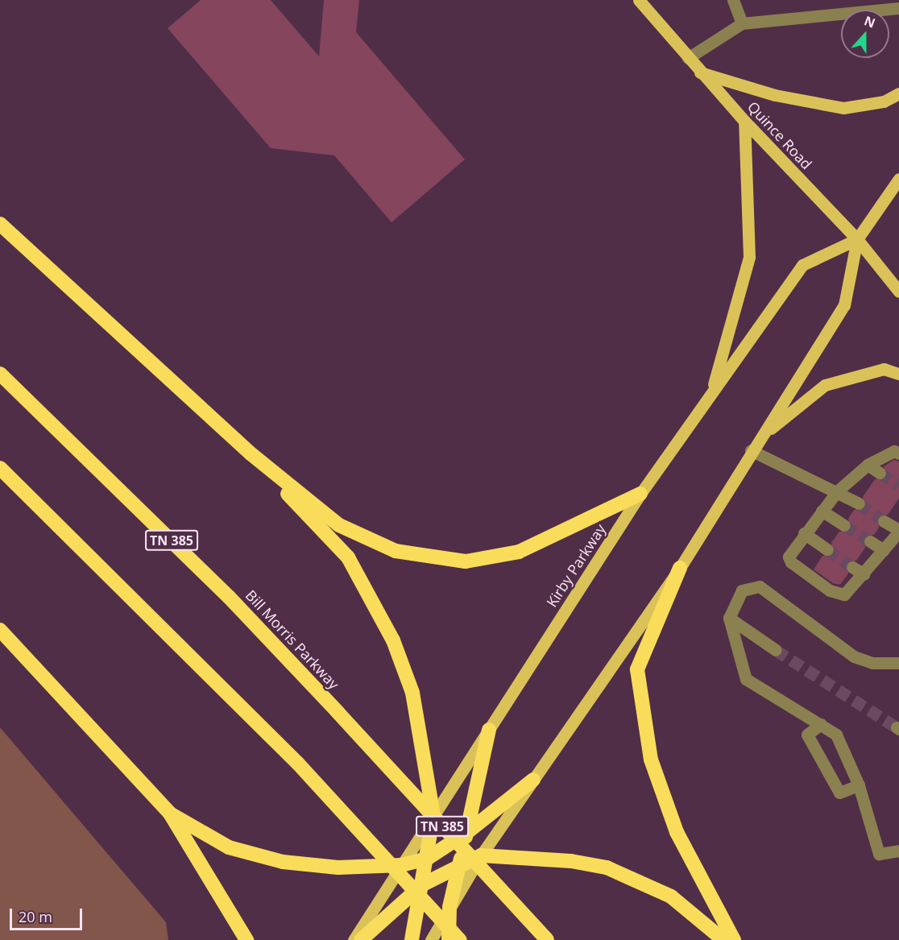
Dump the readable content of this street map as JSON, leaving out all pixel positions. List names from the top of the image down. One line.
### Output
{"streets":{"highway":["TN 385","Bill Morris Parkway"],"main road":["Quince Road","Kirby Parkway"]},"crossings":[["Quince Road","Kirby Parkway"]],"scale_bar":"20 m","north":"top"}
